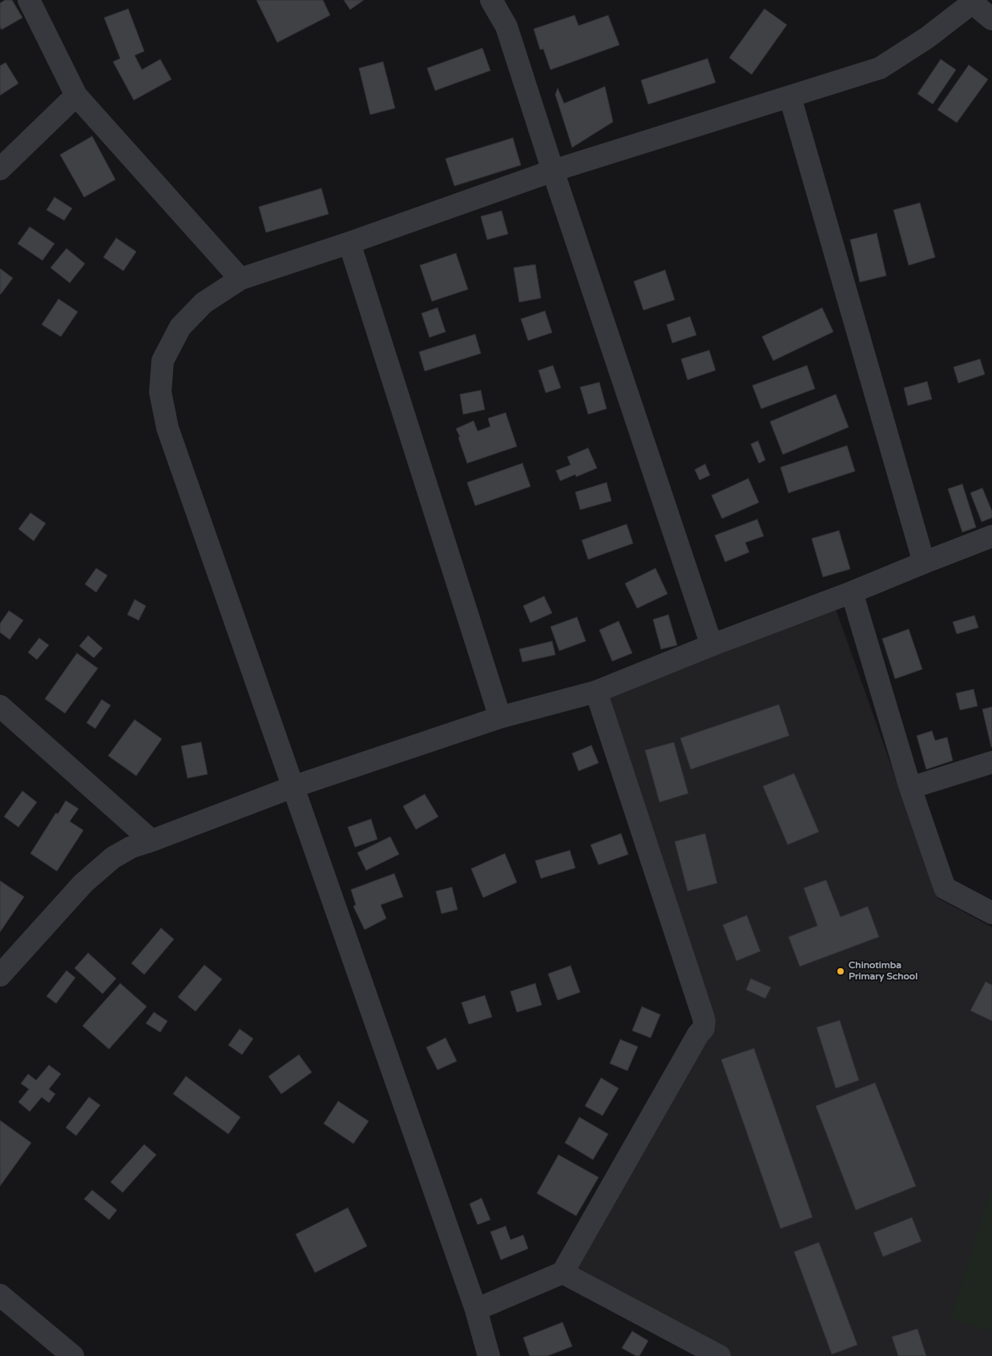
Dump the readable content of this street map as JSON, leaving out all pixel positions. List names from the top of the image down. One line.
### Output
{"places":["Chinotimba Primary School"]}
